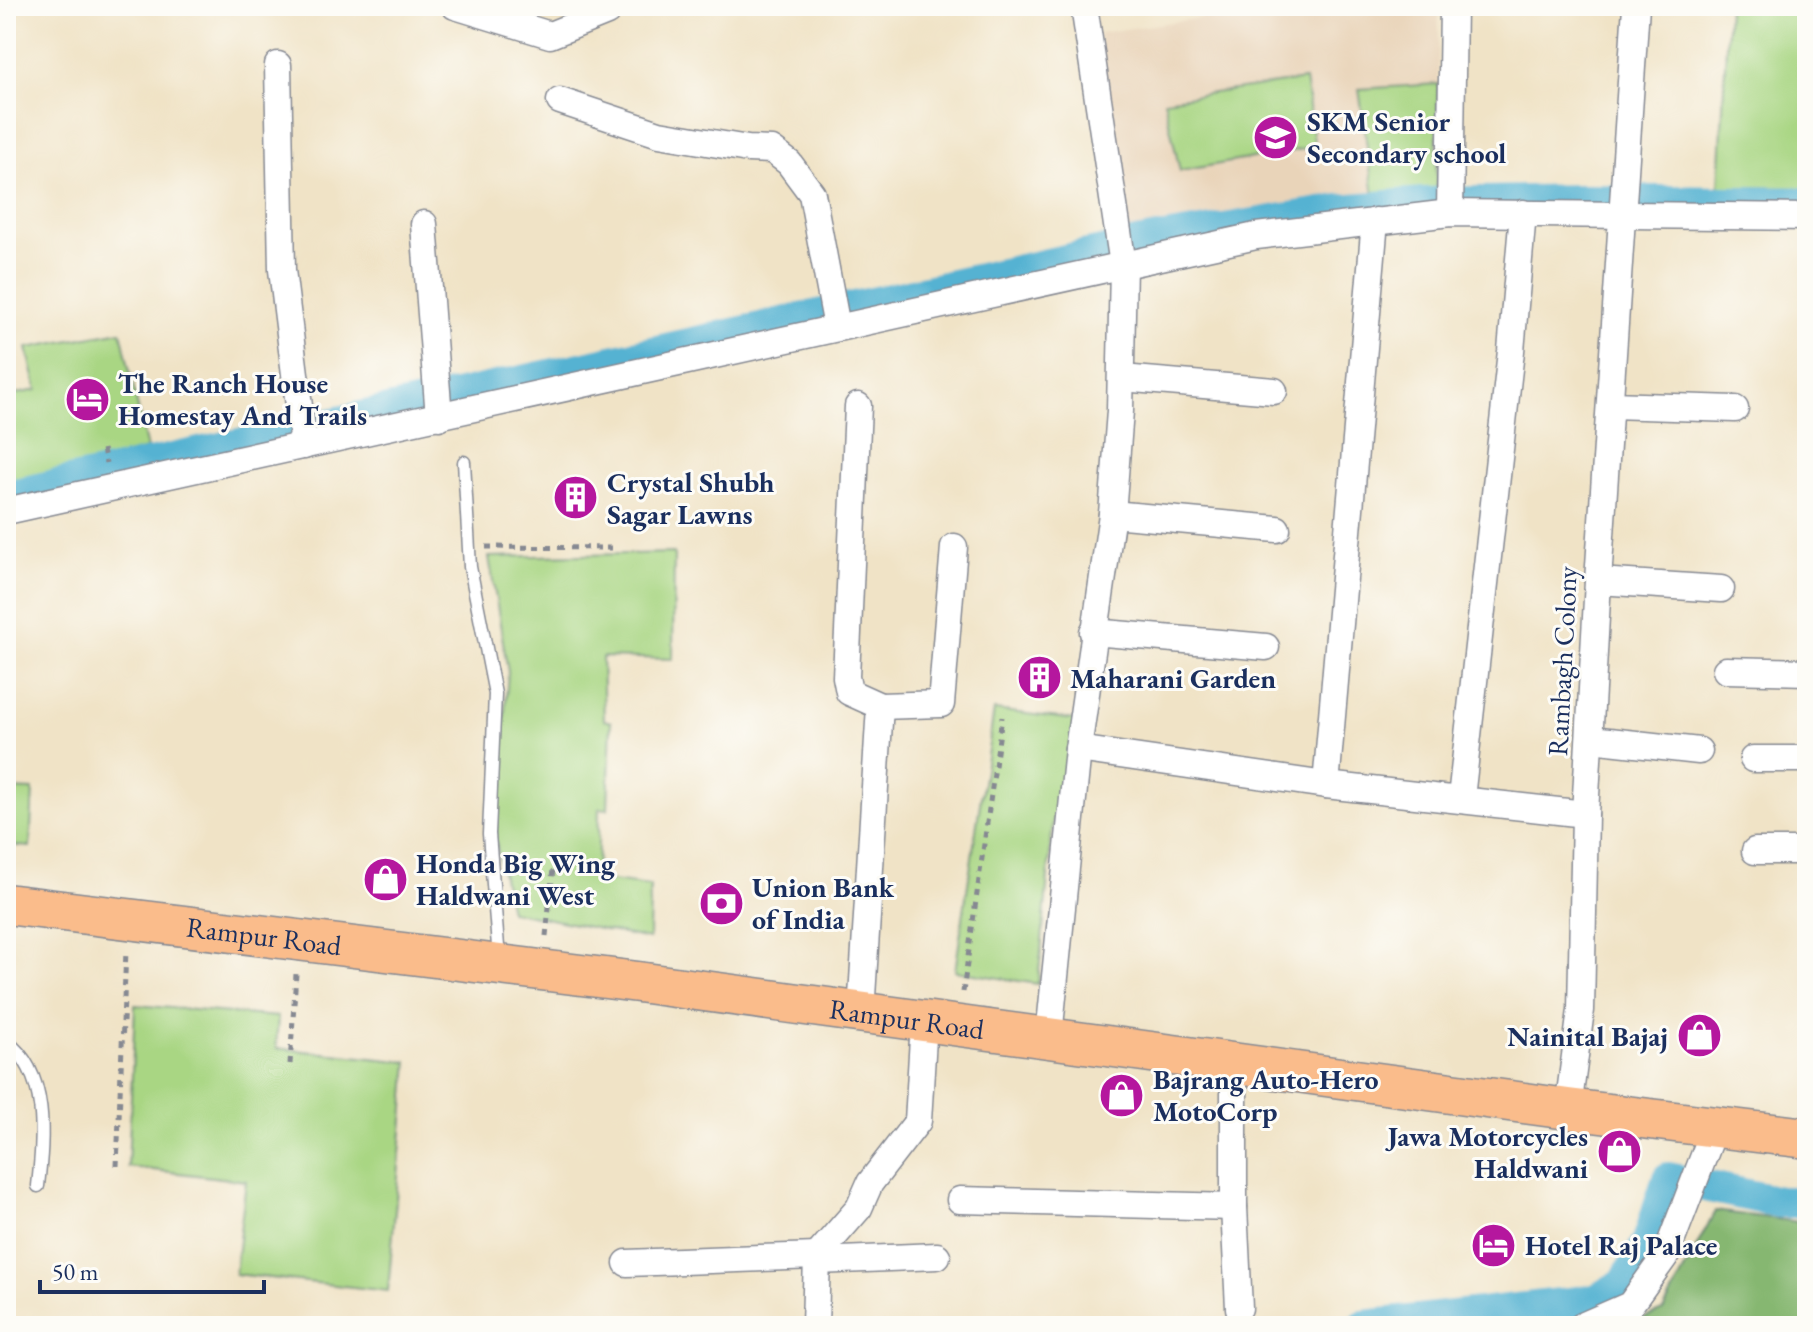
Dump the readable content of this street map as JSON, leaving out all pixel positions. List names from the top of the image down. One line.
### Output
{"streets":{"main road":["Rampur Road"],"street":["Rambagh Colony"]},"crossings":[["Rambagh Colony","Rampur Road"]],"places":{"school or university":["SKM Senior Secondary school"],"hotel":["The Ranch House Homestay And Trails","Hotel Raj Palace"],"building":["Crystal Shubh Sagar Lawns","Maharani Garden"],"shop":["Honda Big Wing Haldwani West","Nainital Bajaj","Bajrang Auto-Hero MotoCorp","Jawa Motorcycles Haldwani"],"bank":["Union Bank of India"]},"scale_bar":"50 m"}
